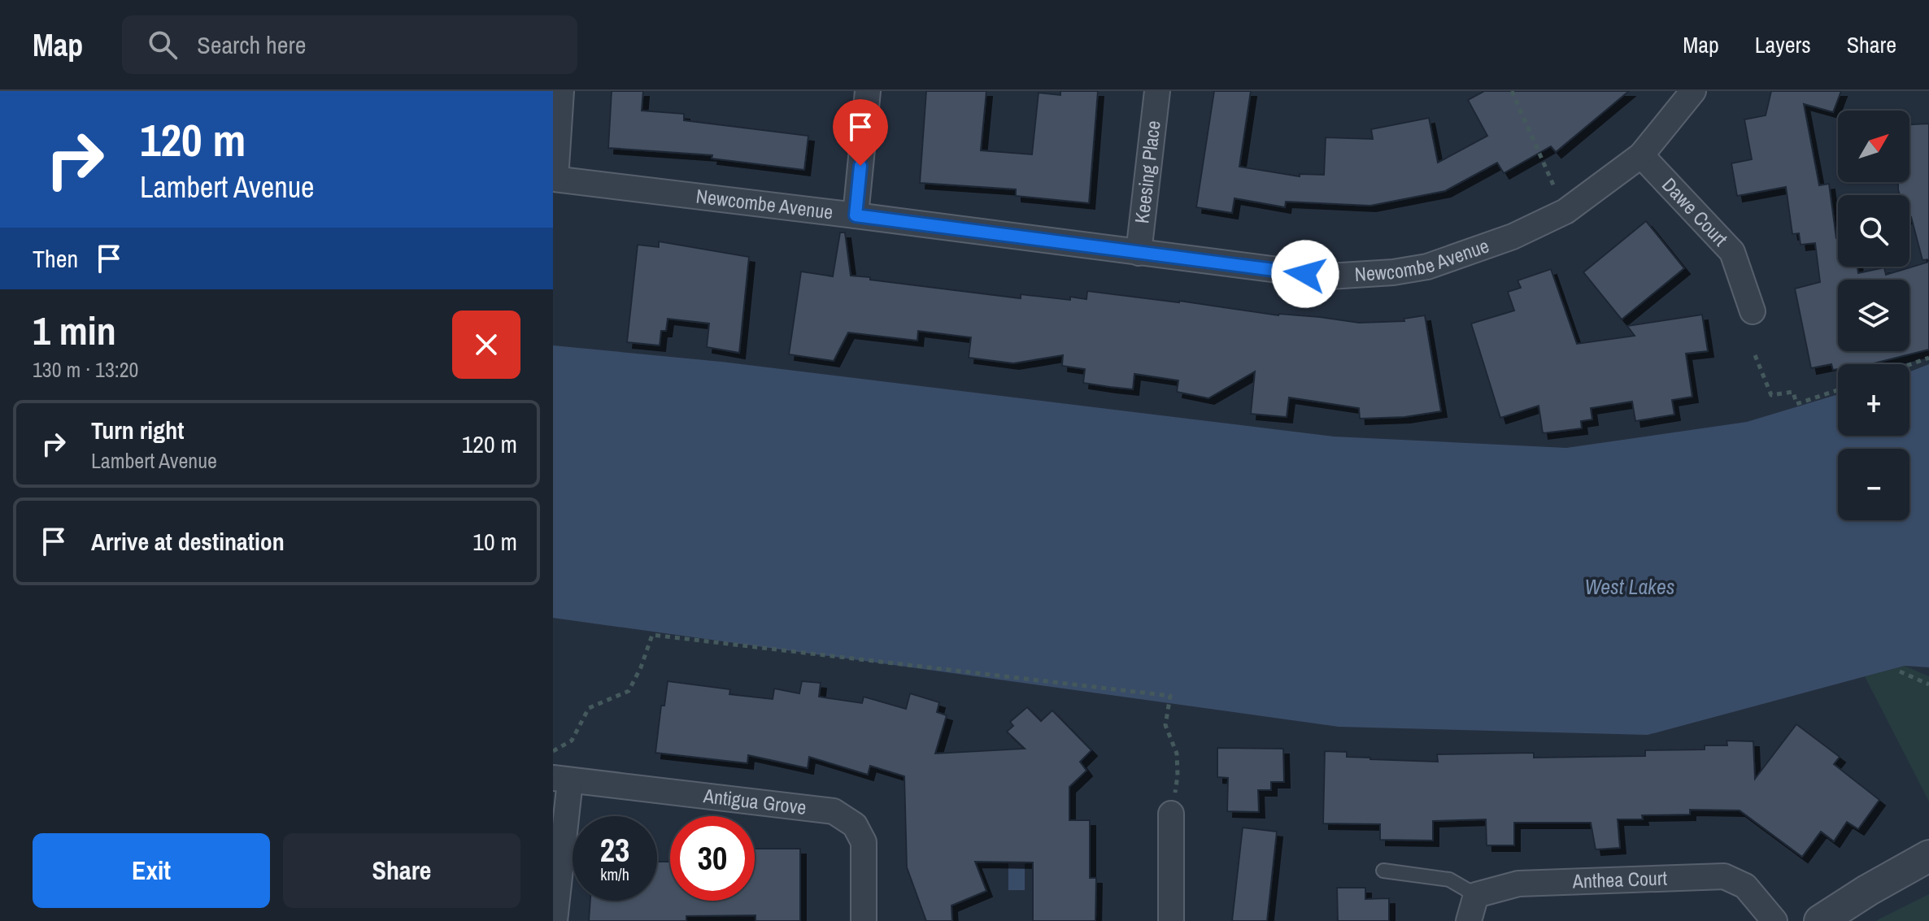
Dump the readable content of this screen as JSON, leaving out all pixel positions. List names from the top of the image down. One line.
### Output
{"streets":{"street":["Keesing Place","Newcombe Avenue","Dawe Court","Antigua Grove","Anthea Court"]},"crossings":[["Keesing Place","Newcombe Avenue"],["Newcombe Avenue","Dawe Court"]],"water":["West Lakes"],"north":"top right","page":{"header":"Map","search":"Search here","nav":["Map","Layers","Share"],"turn":["120 m","Lambert Avenue"],"map_buttons":["+","−"],"then":"Then","heading":["1 min","130 m · 13:20"],"list":[{"name":"Turn right","note":"Lambert Avenue","value":"120 m"},{"name":"Arrive at destination","value":"10 m"}],"speed":"23 km/h","limit":"30","buttons":["Exit","Share"]}}
